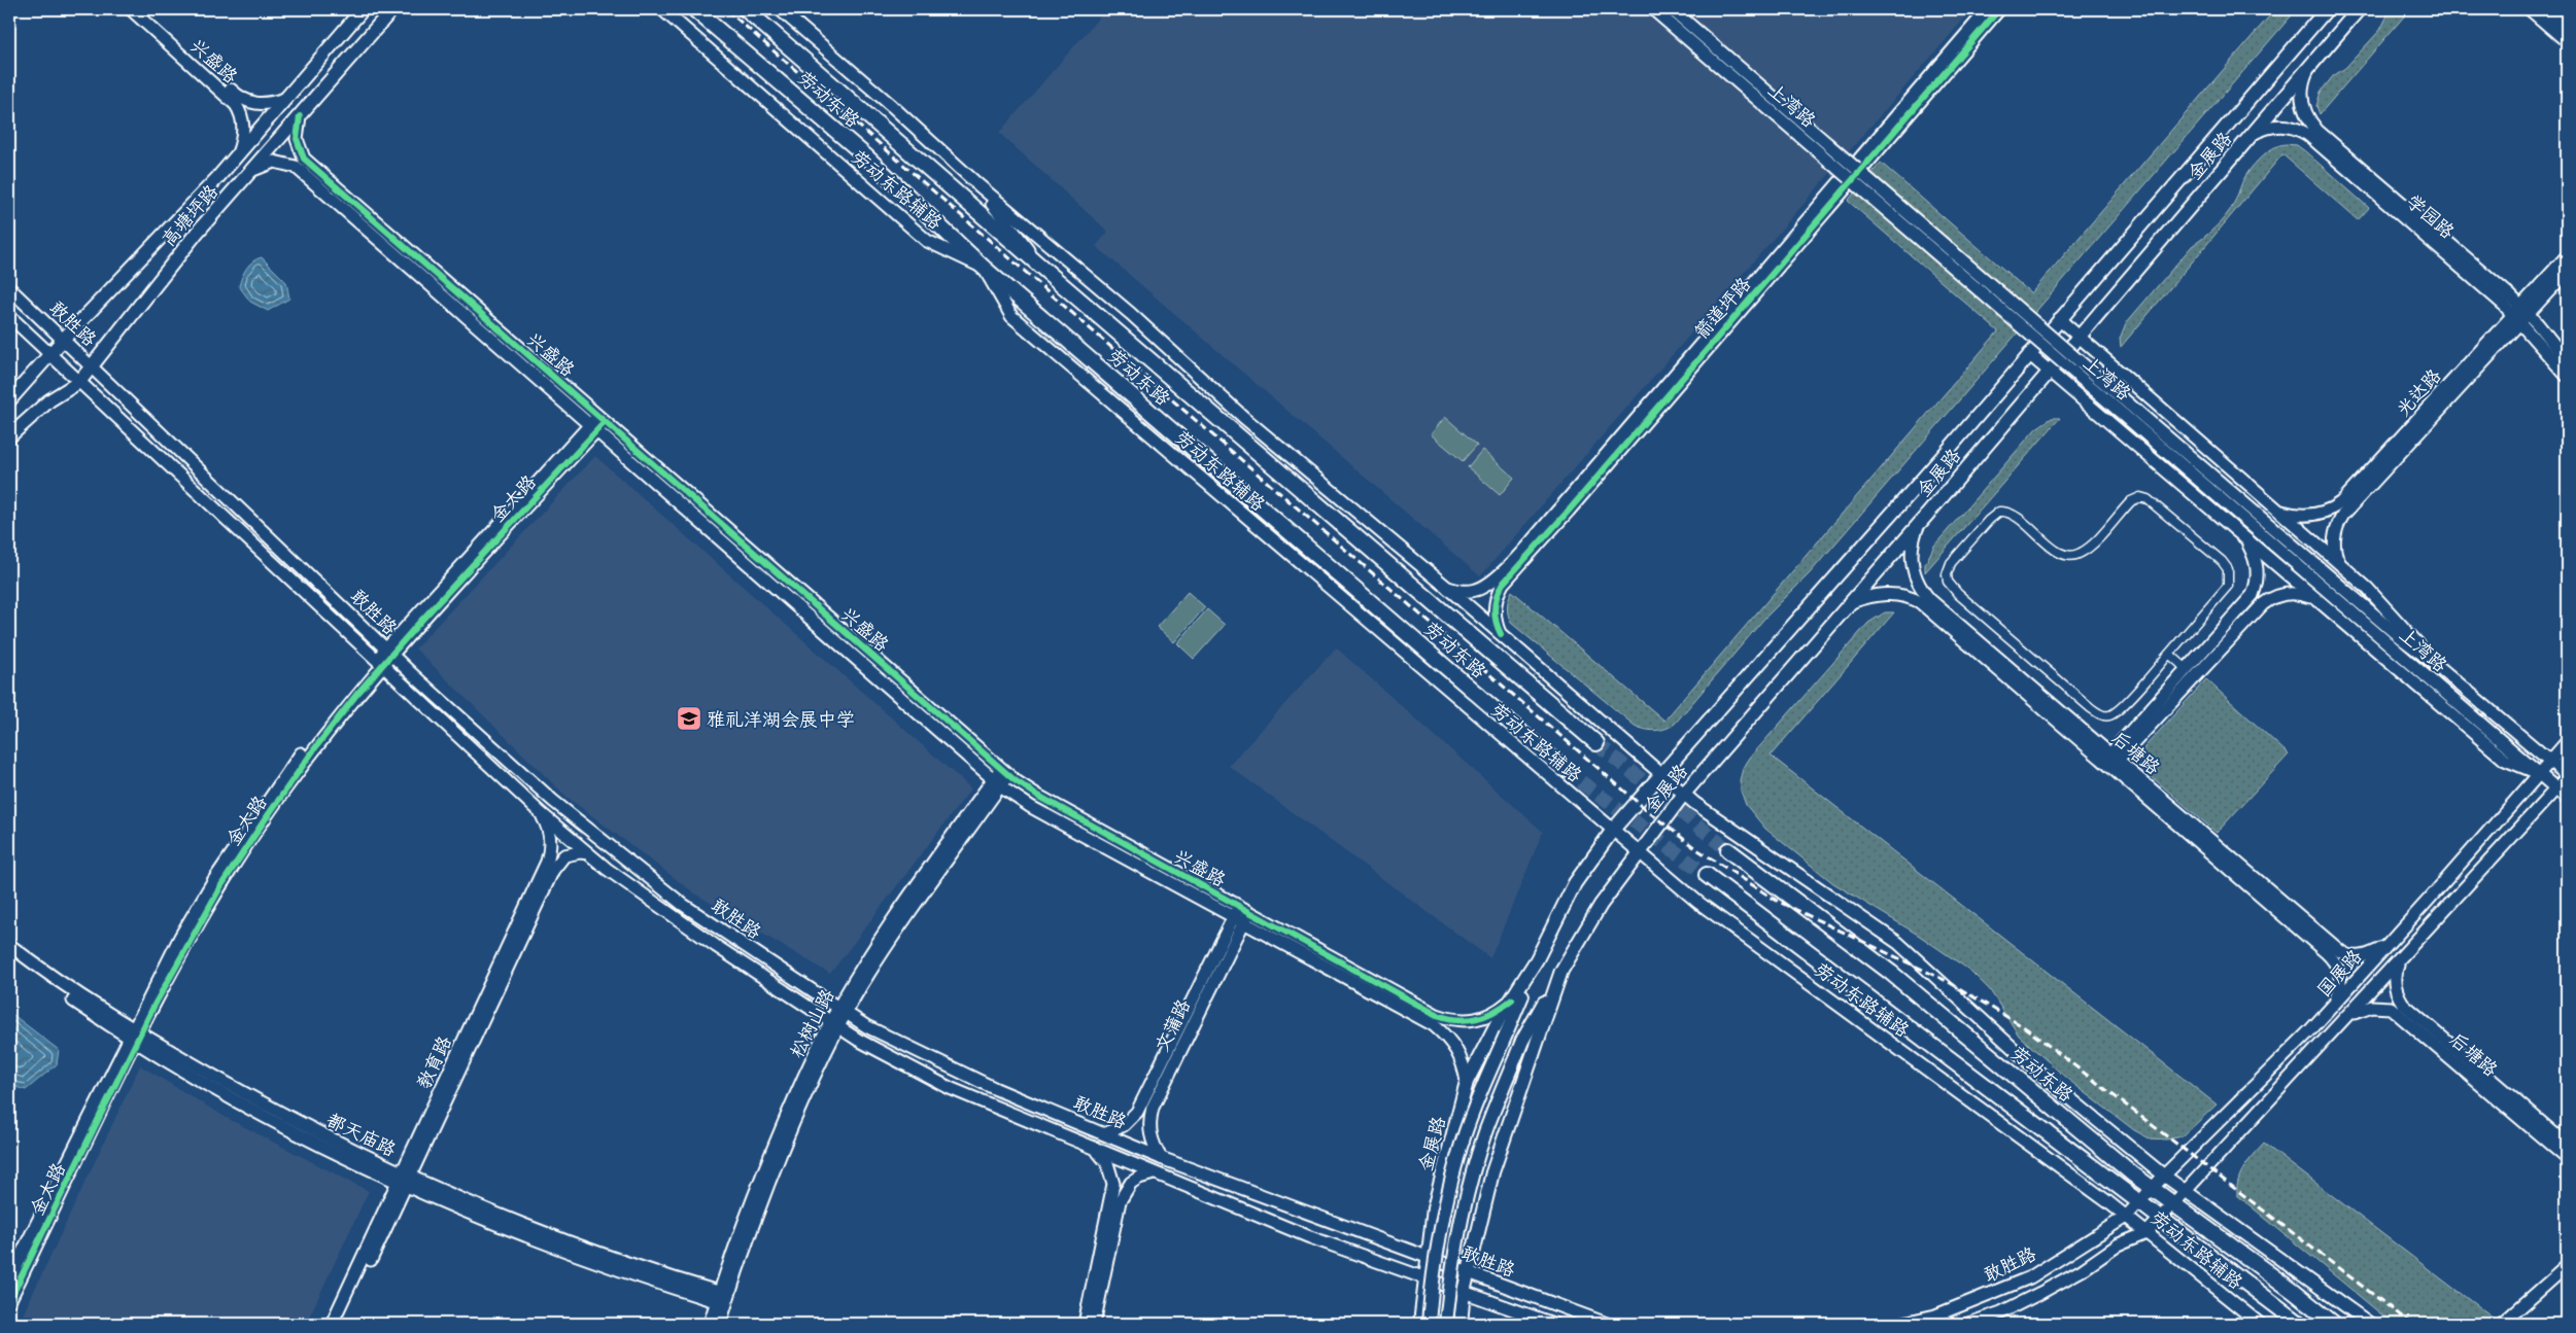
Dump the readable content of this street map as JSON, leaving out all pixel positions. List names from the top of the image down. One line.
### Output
{"streets":{"highway":["劳动东路"],"main road":["金展路","高塘坪路"],"street":["兴盛路","上湾路","劳动东路辅路","学园路","箭道坪路","敢胜路","光达路","金太路","后塘路","国展路","松树山路","文蒲路","教育路","都天庙路"]},"crossings":[["兴盛路","金展路"],["兴盛路","高塘坪路"],["兴盛路","金太路"],["兴盛路","松树山路"],["兴盛路","文蒲路"],["劳动东路","劳动东路辅路"],["劳动东路","国展路"],["上湾路","金展路"],["上湾路","光达路"],["上湾路","国展路"],["金展路","劳动东路辅路"],["金展路","学园路"],["金展路","敢胜路"],["金展路","后塘路"],["劳动东路辅路","箭道坪路"],["劳动东路辅路","敢胜路"],["劳动东路辅路","国展路"],["高塘坪路","敢胜路"],["学园路","光达路"],["敢胜路","金太路"],["敢胜路","国展路"],["敢胜路","松树山路"],["敢胜路","文蒲路"],["敢胜路","教育路"],["金太路","都天庙路"],["后塘路","国展路"],["松树山路","都天庙路"],["教育路","都天庙路"]],"places":{"school or university":["雅礼洋湖会展中学"]}}
